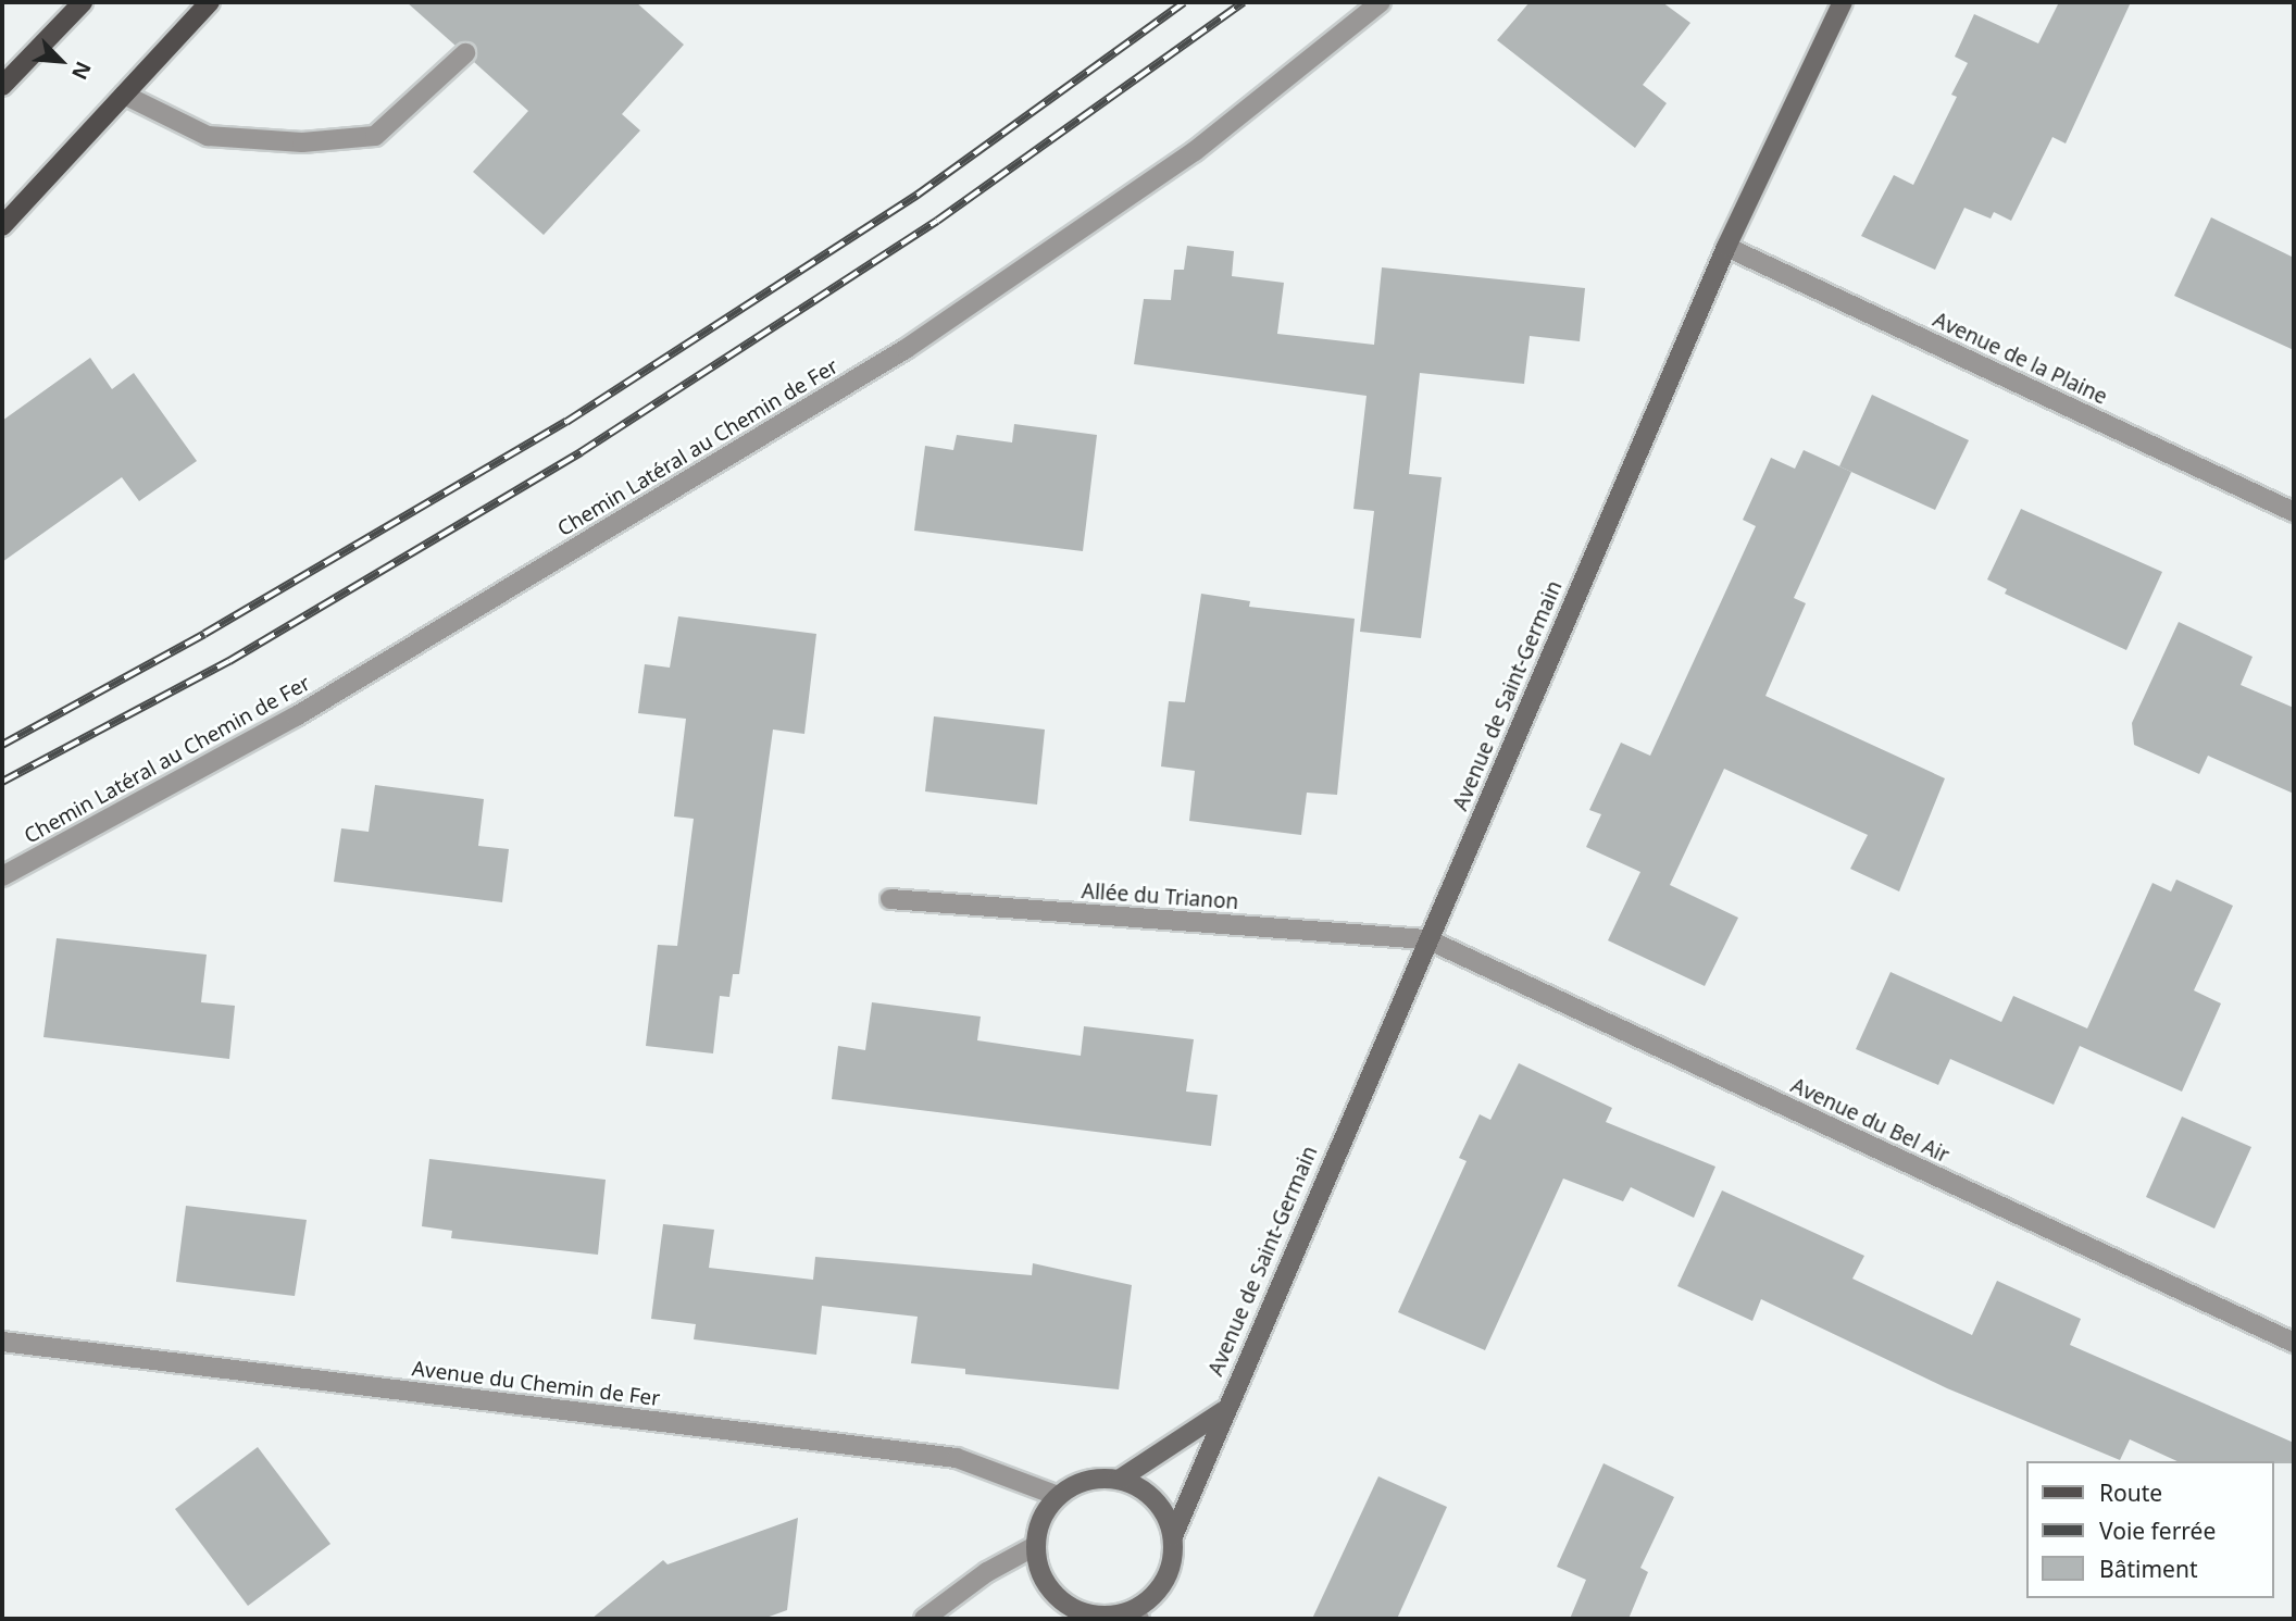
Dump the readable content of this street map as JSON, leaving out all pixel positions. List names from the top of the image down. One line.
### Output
{"streets":{"street":["Avenue de la Plaine","Chemin Latéral au Chemin de Fer","Avenue de Saint-Germain","Allée du Trianon","Avenue du Bel Air","Avenue du Chemin de Fer"]},"crossings":[["Avenue de la Plaine","Avenue de Saint-Germain"],["Avenue de Saint-Germain","Allée du Trianon"],["Avenue de Saint-Germain","Avenue du Bel Air"],["Avenue de Saint-Germain","Avenue du Chemin de Fer"],["Allée du Trianon","Avenue du Bel Air"]],"legend":["Route","Voie ferrée","Bâtiment"],"north":"bottom right"}
